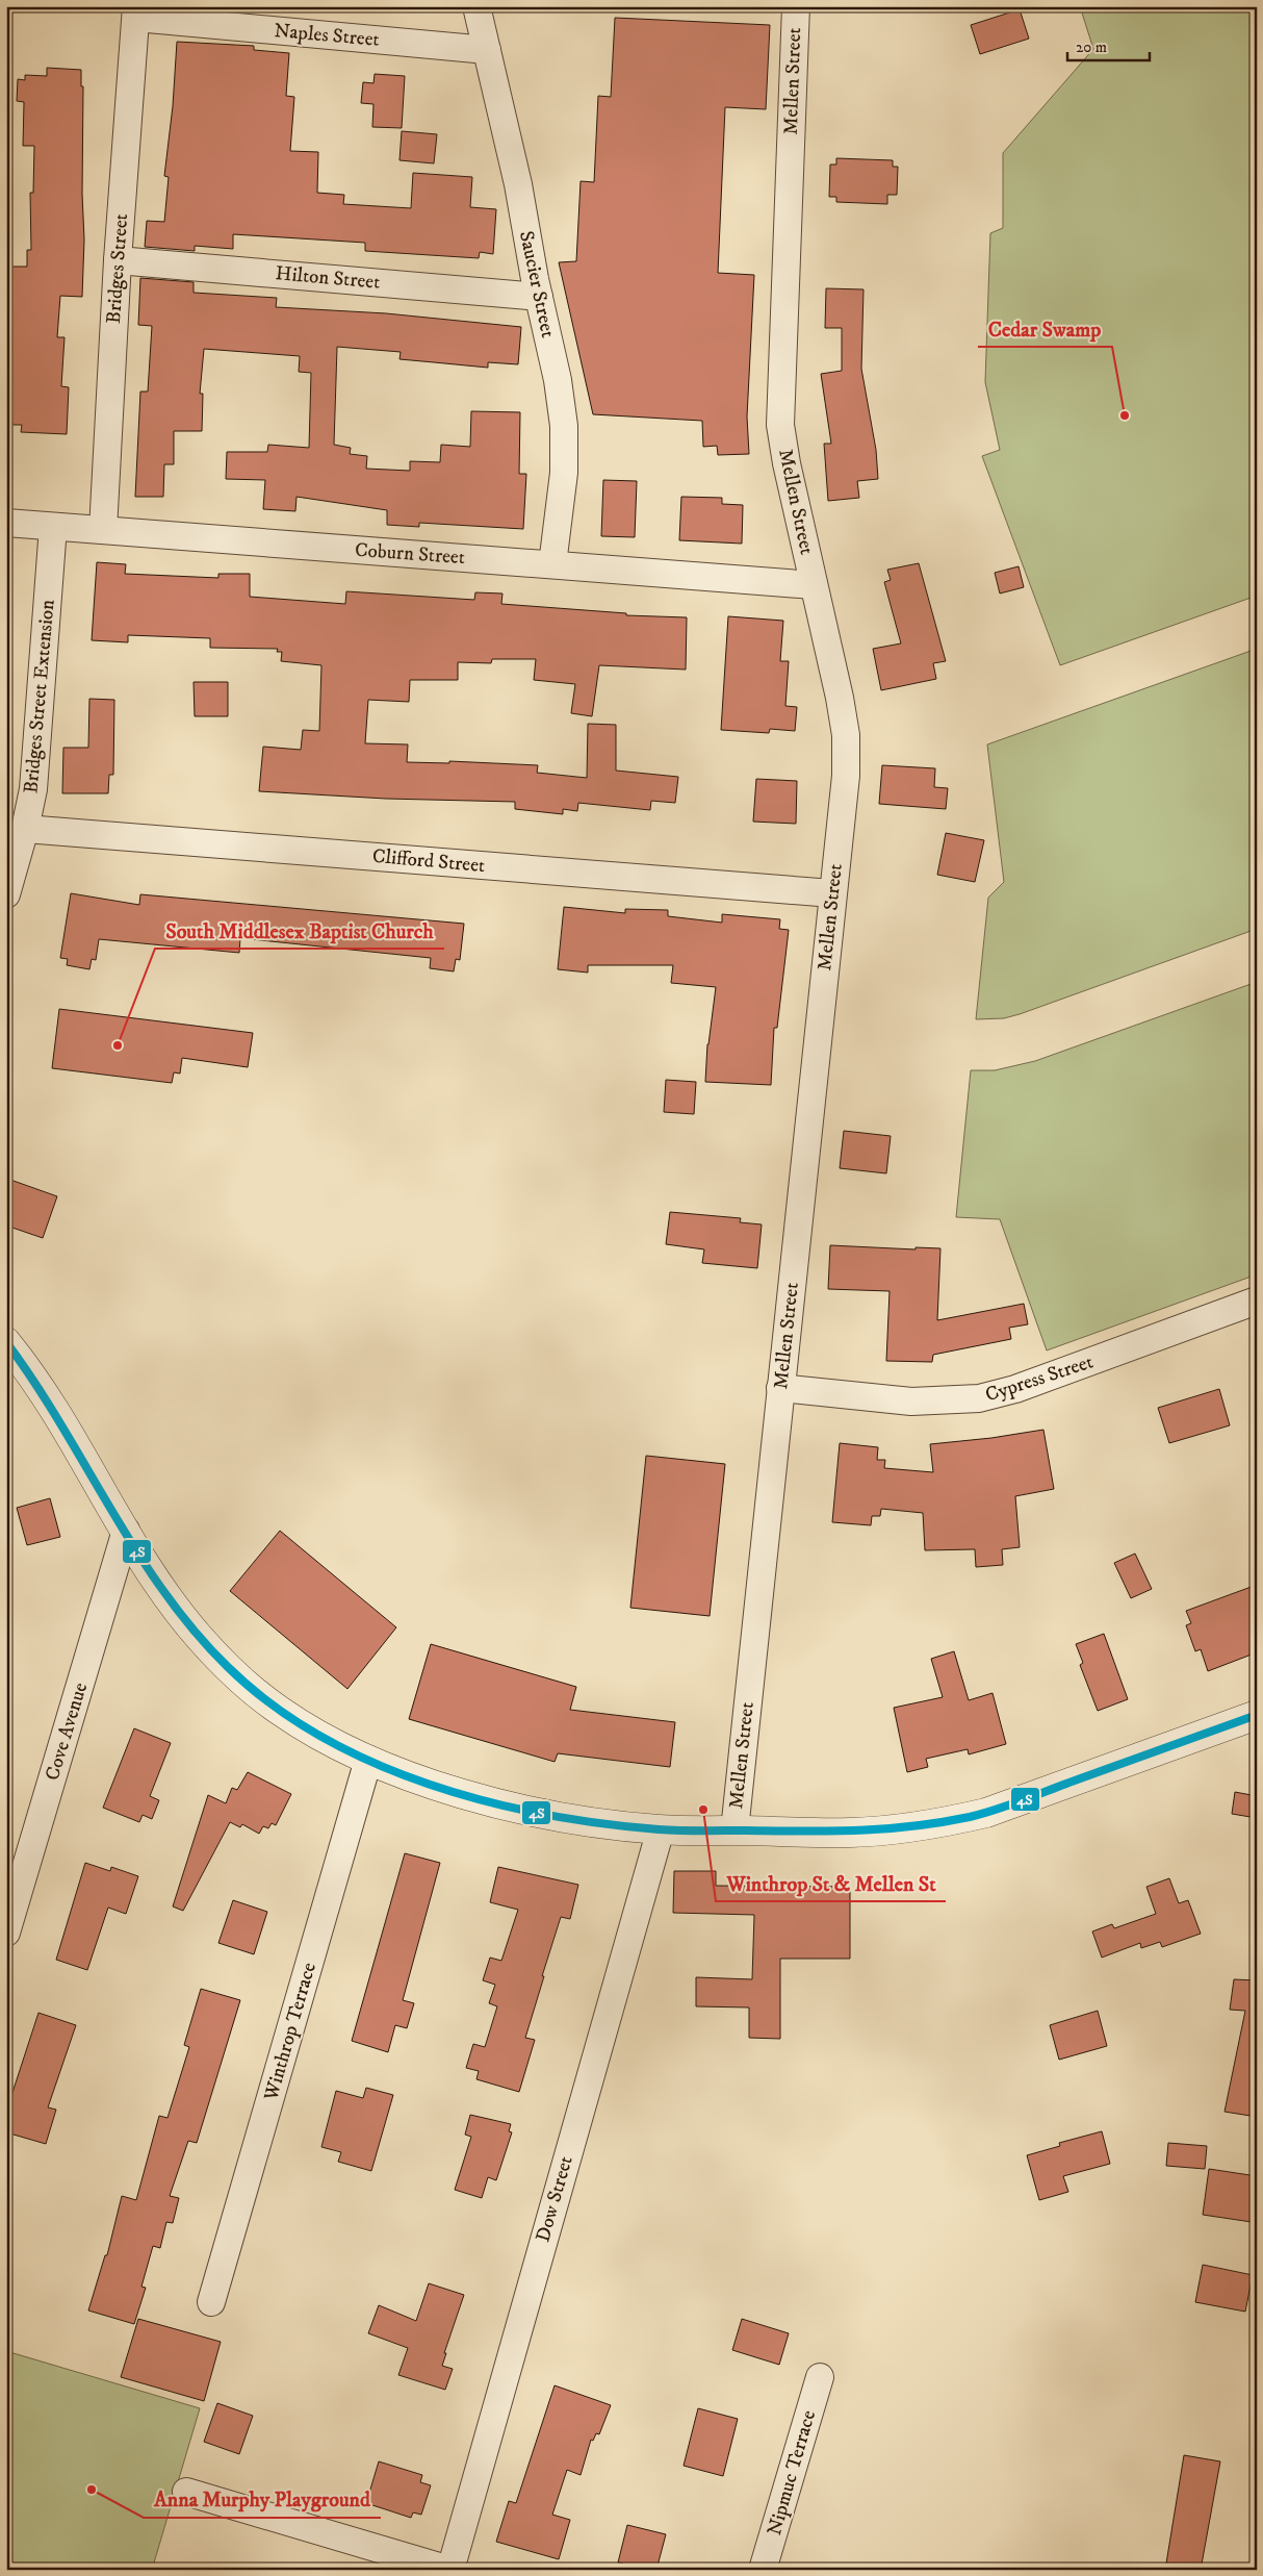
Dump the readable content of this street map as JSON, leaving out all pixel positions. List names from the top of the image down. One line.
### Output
{"streets":{"street":["Naples Street","Mellen Street","Bridges Street","Hilton Street","Saucier Street","Coburn Street","Bridges Street Extension","Clifford Street","Cypress Street","Cove Avenue","Winthrop Terrace","Dow Street","Nipmuc Terrace"]},"crossings":[["Naples Street","Bridges Street"],["Naples Street","Saucier Street"],["Mellen Street","Coburn Street"],["Mellen Street","Clifford Street"],["Mellen Street","Cypress Street"],["Bridges Street","Hilton Street"],["Bridges Street","Coburn Street"],["Hilton Street","Saucier Street"],["Saucier Street","Coburn Street"],["Coburn Street","Bridges Street Extension"],["Bridges Street Extension","Clifford Street"]],"places":["Cedar Swamp","South Middlesex Baptist Church","Winthrop St & Mellen St","Anna Murphy Playground"],"lines":["transit line 4S"],"scale_bar":"20 m"}
